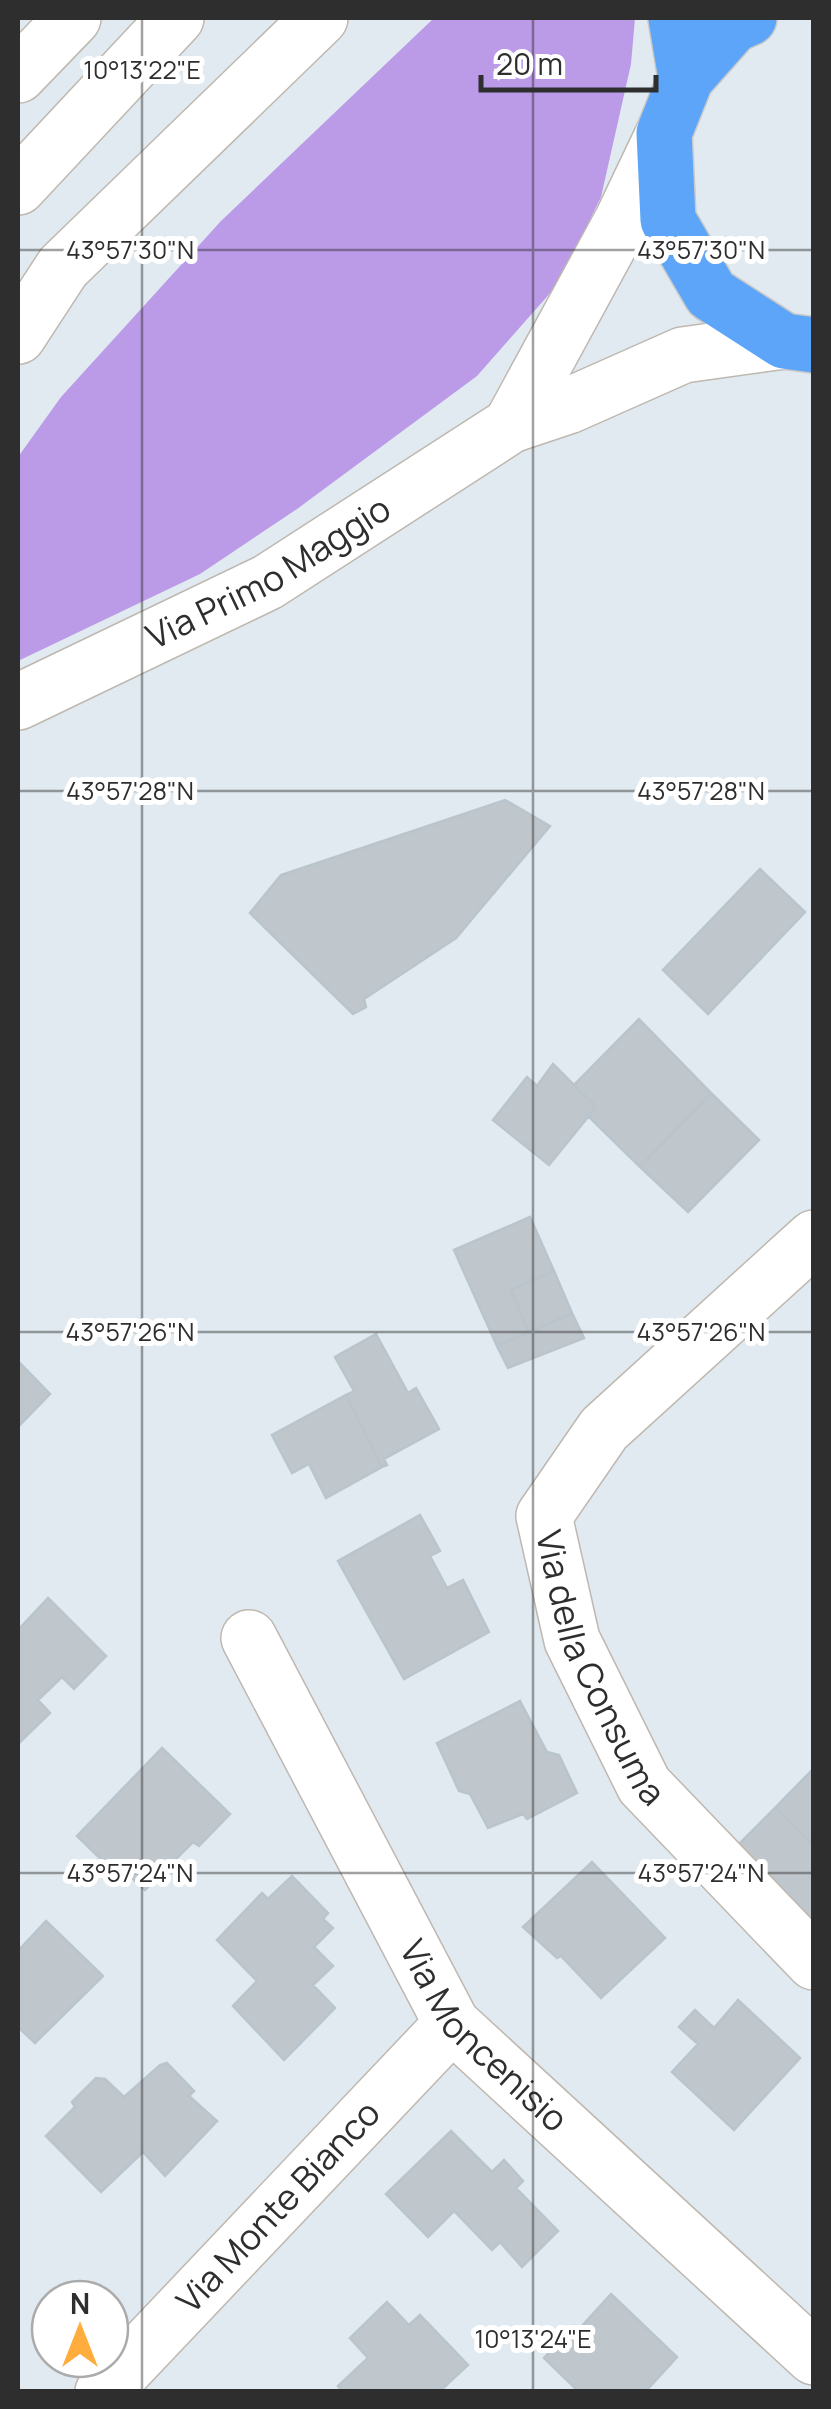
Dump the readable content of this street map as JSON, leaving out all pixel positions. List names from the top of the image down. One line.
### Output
{"streets":{"street":["Via Primo Maggio","Via della Consuma","Via Moncenisio","Via Monte Bianco"]},"crossings":[["Via Moncenisio","Via Monte Bianco"]],"scale_bar":"20 m","north":"top","coordinates":["10°13'22\"E","43°57'30\"N","43°57'28\"N","43°57'26\"N","43°57'24\"N","10°13'24\"E"]}
